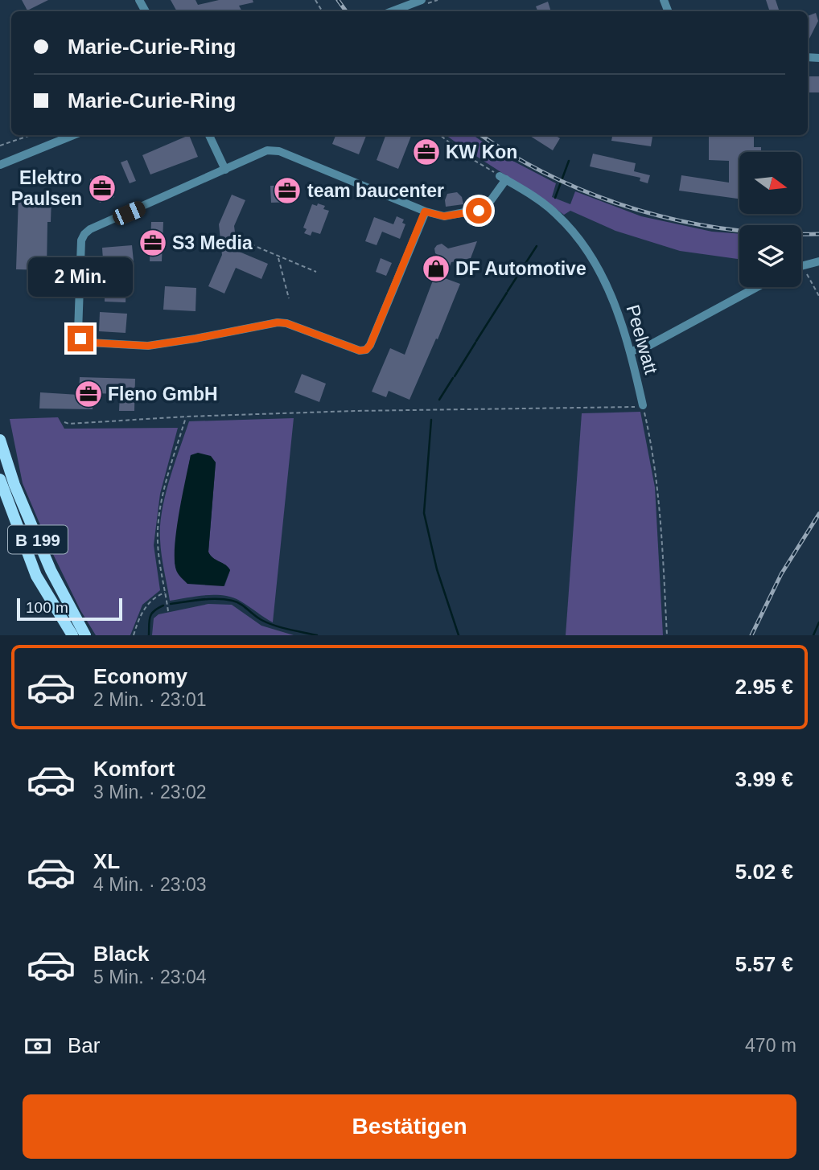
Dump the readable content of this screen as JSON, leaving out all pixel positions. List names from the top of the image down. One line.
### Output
{"streets":{"main road":["B 199"],"street":["Peelwatt"]},"places":{"office":["KW Kon","Elektro Paulsen","team baucenter","S3 Media","Fleno GmbH"],"shop":["DF Automotive"]},"scale_bar":"100 m","north":"right","page":{"banner":["Marie-Curie-Ring","Marie-Curie-Ring"],"bubble":"2 Min.","scale":"100 m","list":[{"name":"Economy","note":"2 Min. · 23:01","value":"2.95 €"},{"name":"Komfort","note":"3 Min. · 23:02","value":"3.99 €"},{"name":"XL","note":"4 Min. · 23:03","value":"5.02 €"},{"name":"Black","note":"5 Min. · 23:04","value":"5.57 €"}],"pay":["Bar","470 m"],"buttons":"Bestätigen"}}
